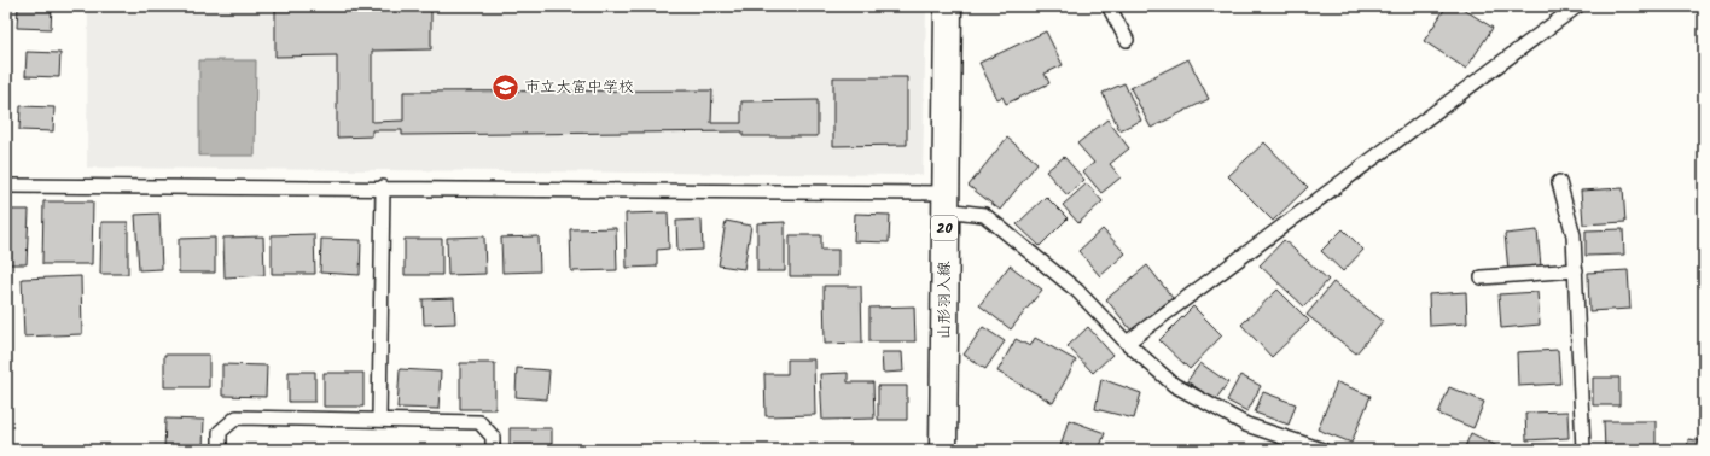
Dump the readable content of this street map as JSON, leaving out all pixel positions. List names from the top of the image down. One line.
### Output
{"streets":{"main road":["20","山形羽入線"]},"places":{"school or university":["市立大富中学校"]}}
